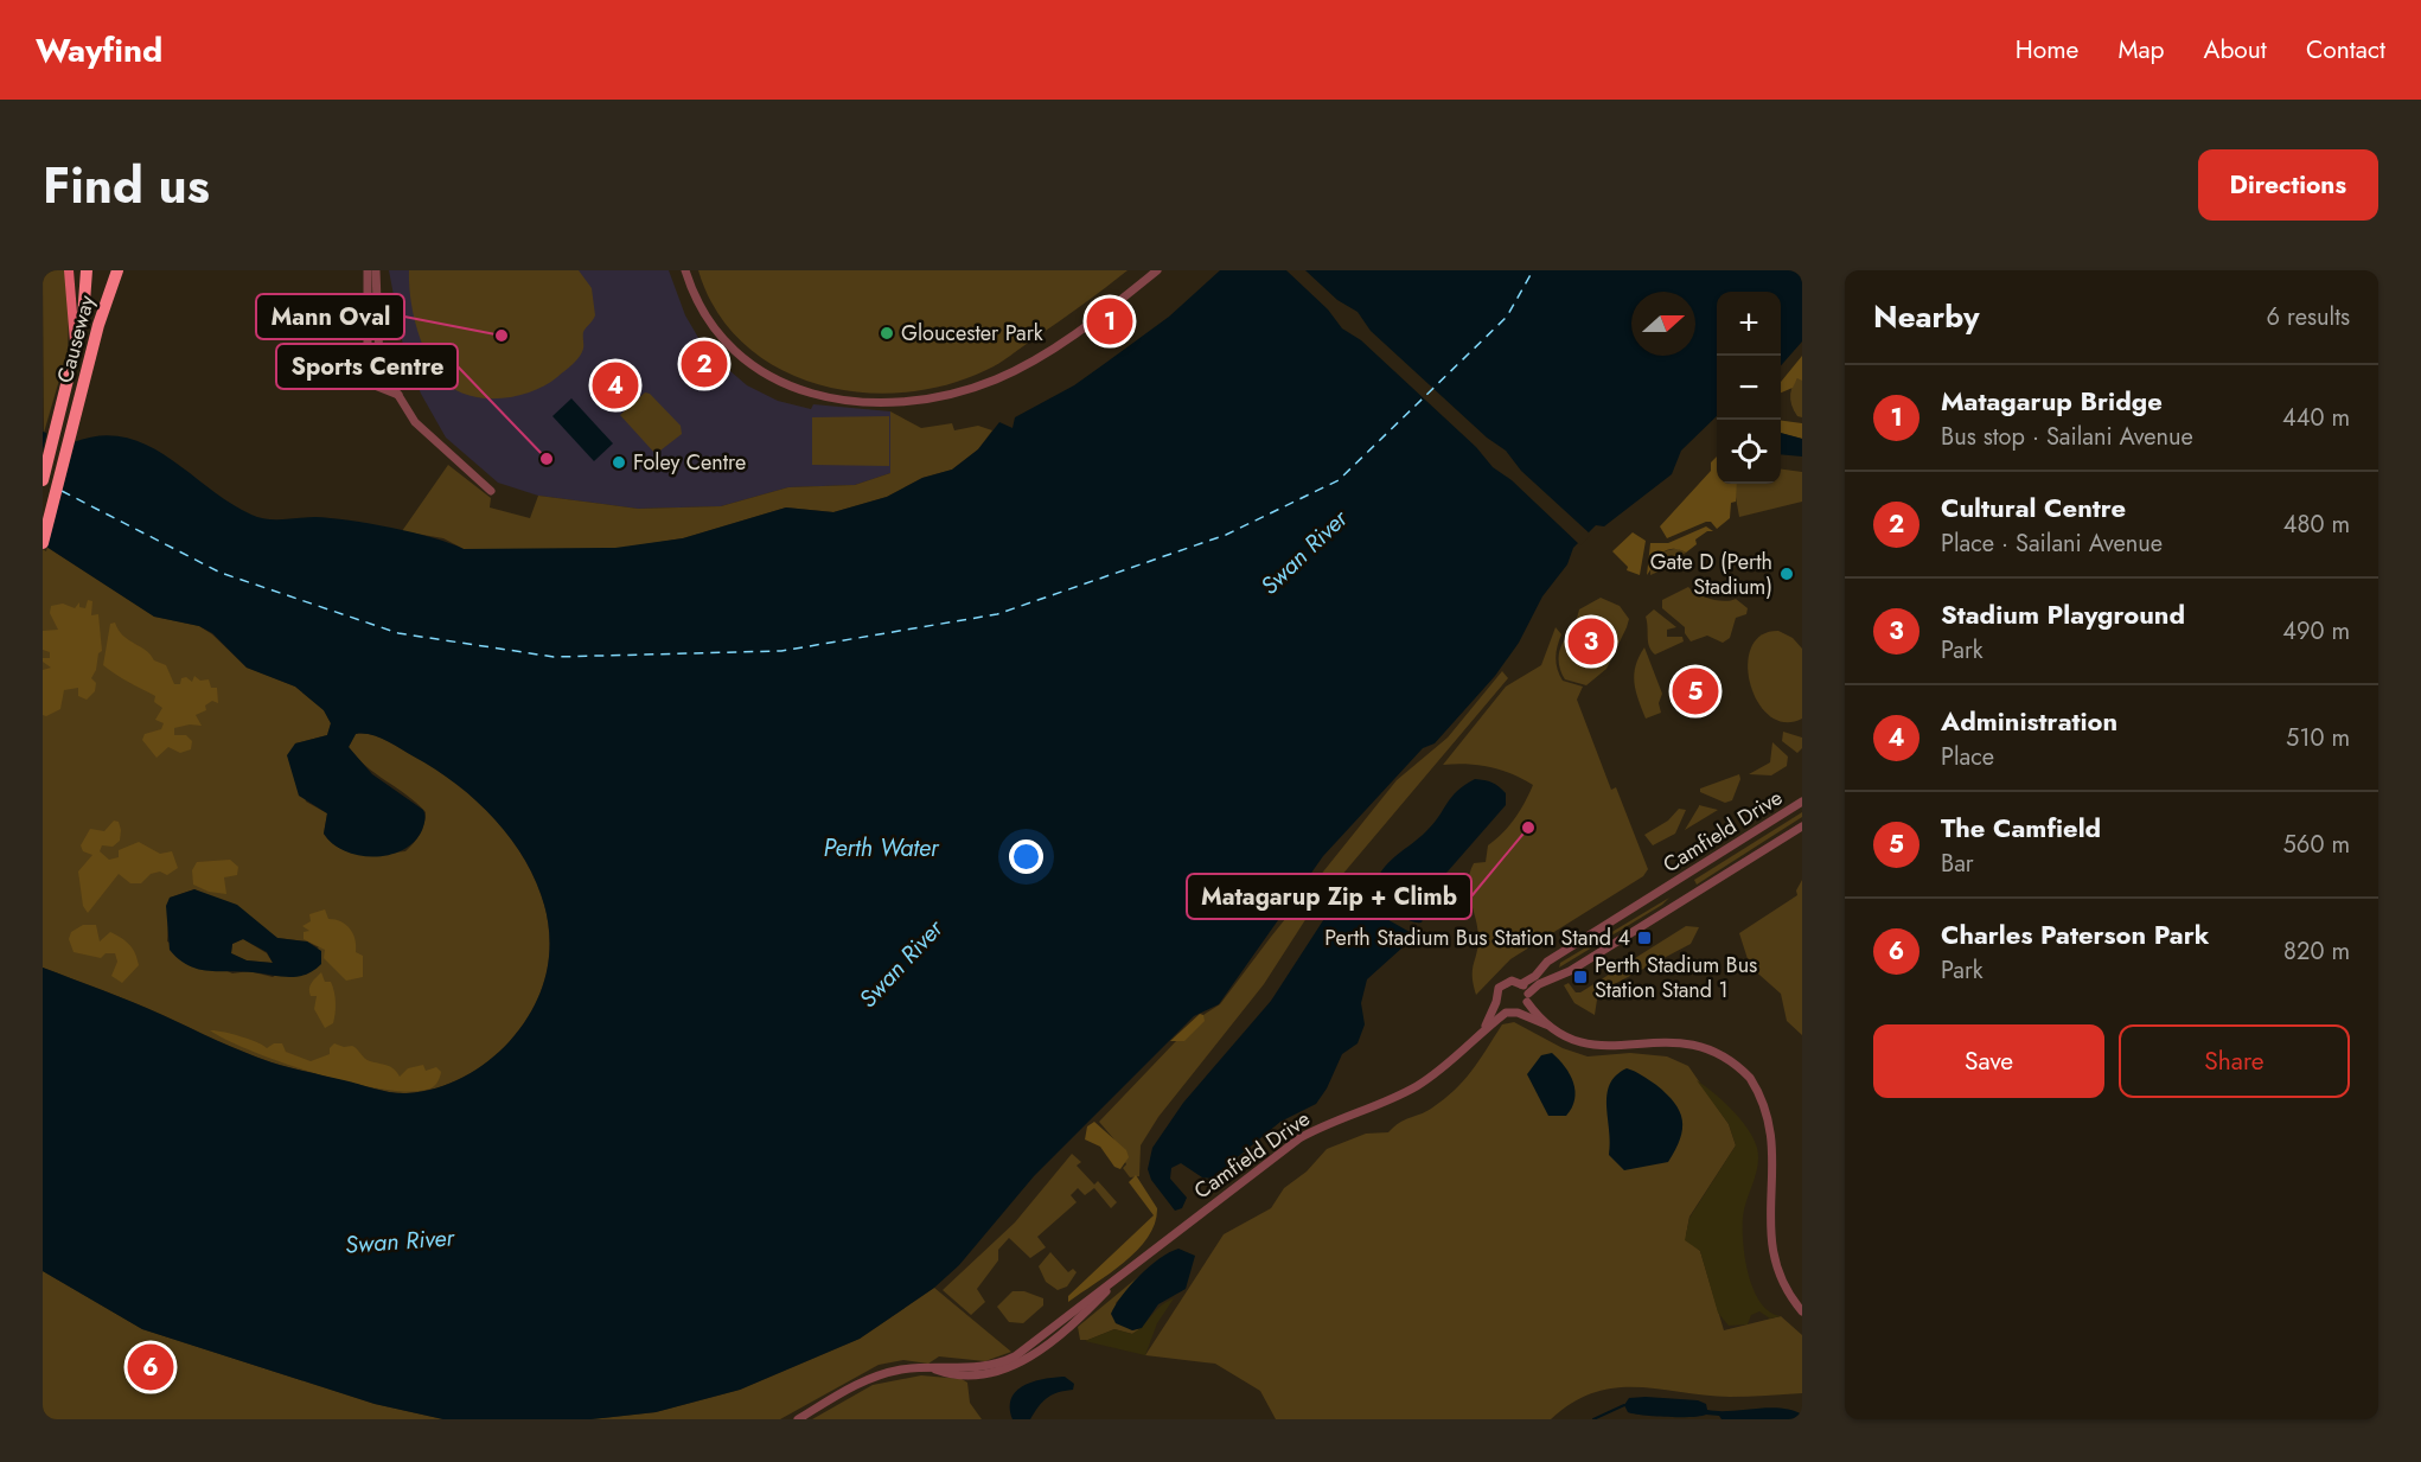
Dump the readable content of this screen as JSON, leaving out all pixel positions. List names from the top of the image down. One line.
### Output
{"streets":{"highway":["Causeway"],"street":["Camfield Drive"]},"water":["Swan River","Perth Water"],"places":{"other":["Gloucester Park","Mann Oval","Sports Centre","Foley Centre","Gate D (Perth Stadium)","Matagarup Zip + Climb"],"transit":["Perth Stadium Bus Station Stand 4","Perth Stadium Bus Station Stand 1"]},"north":"right","page":{"header":"Wayfind","nav":["Home","Map","About","Contact"],"title":"Find us","buttons":["Directions",["Save","Share"]],"heading":["Nearby","6 results"],"map_buttons":["+","−"],"pins":["1","2","4","3","5","6"],"list":[{"mark":"1","name":"Matagarup Bridge","note":"Bus stop · Sailani Avenue","value":"440 m"},{"mark":"2","name":"Cultural Centre","note":"Place · Sailani Avenue","value":"480 m"},{"mark":"3","name":"Stadium Playground","note":"Park","value":"490 m"},{"mark":"4","name":"Administration","note":"Place","value":"510 m"},{"mark":"5","name":"The Camfield","note":"Bar","value":"560 m"},{"mark":"6","name":"Charles Paterson Park","note":"Park","value":"820 m"}]}}
